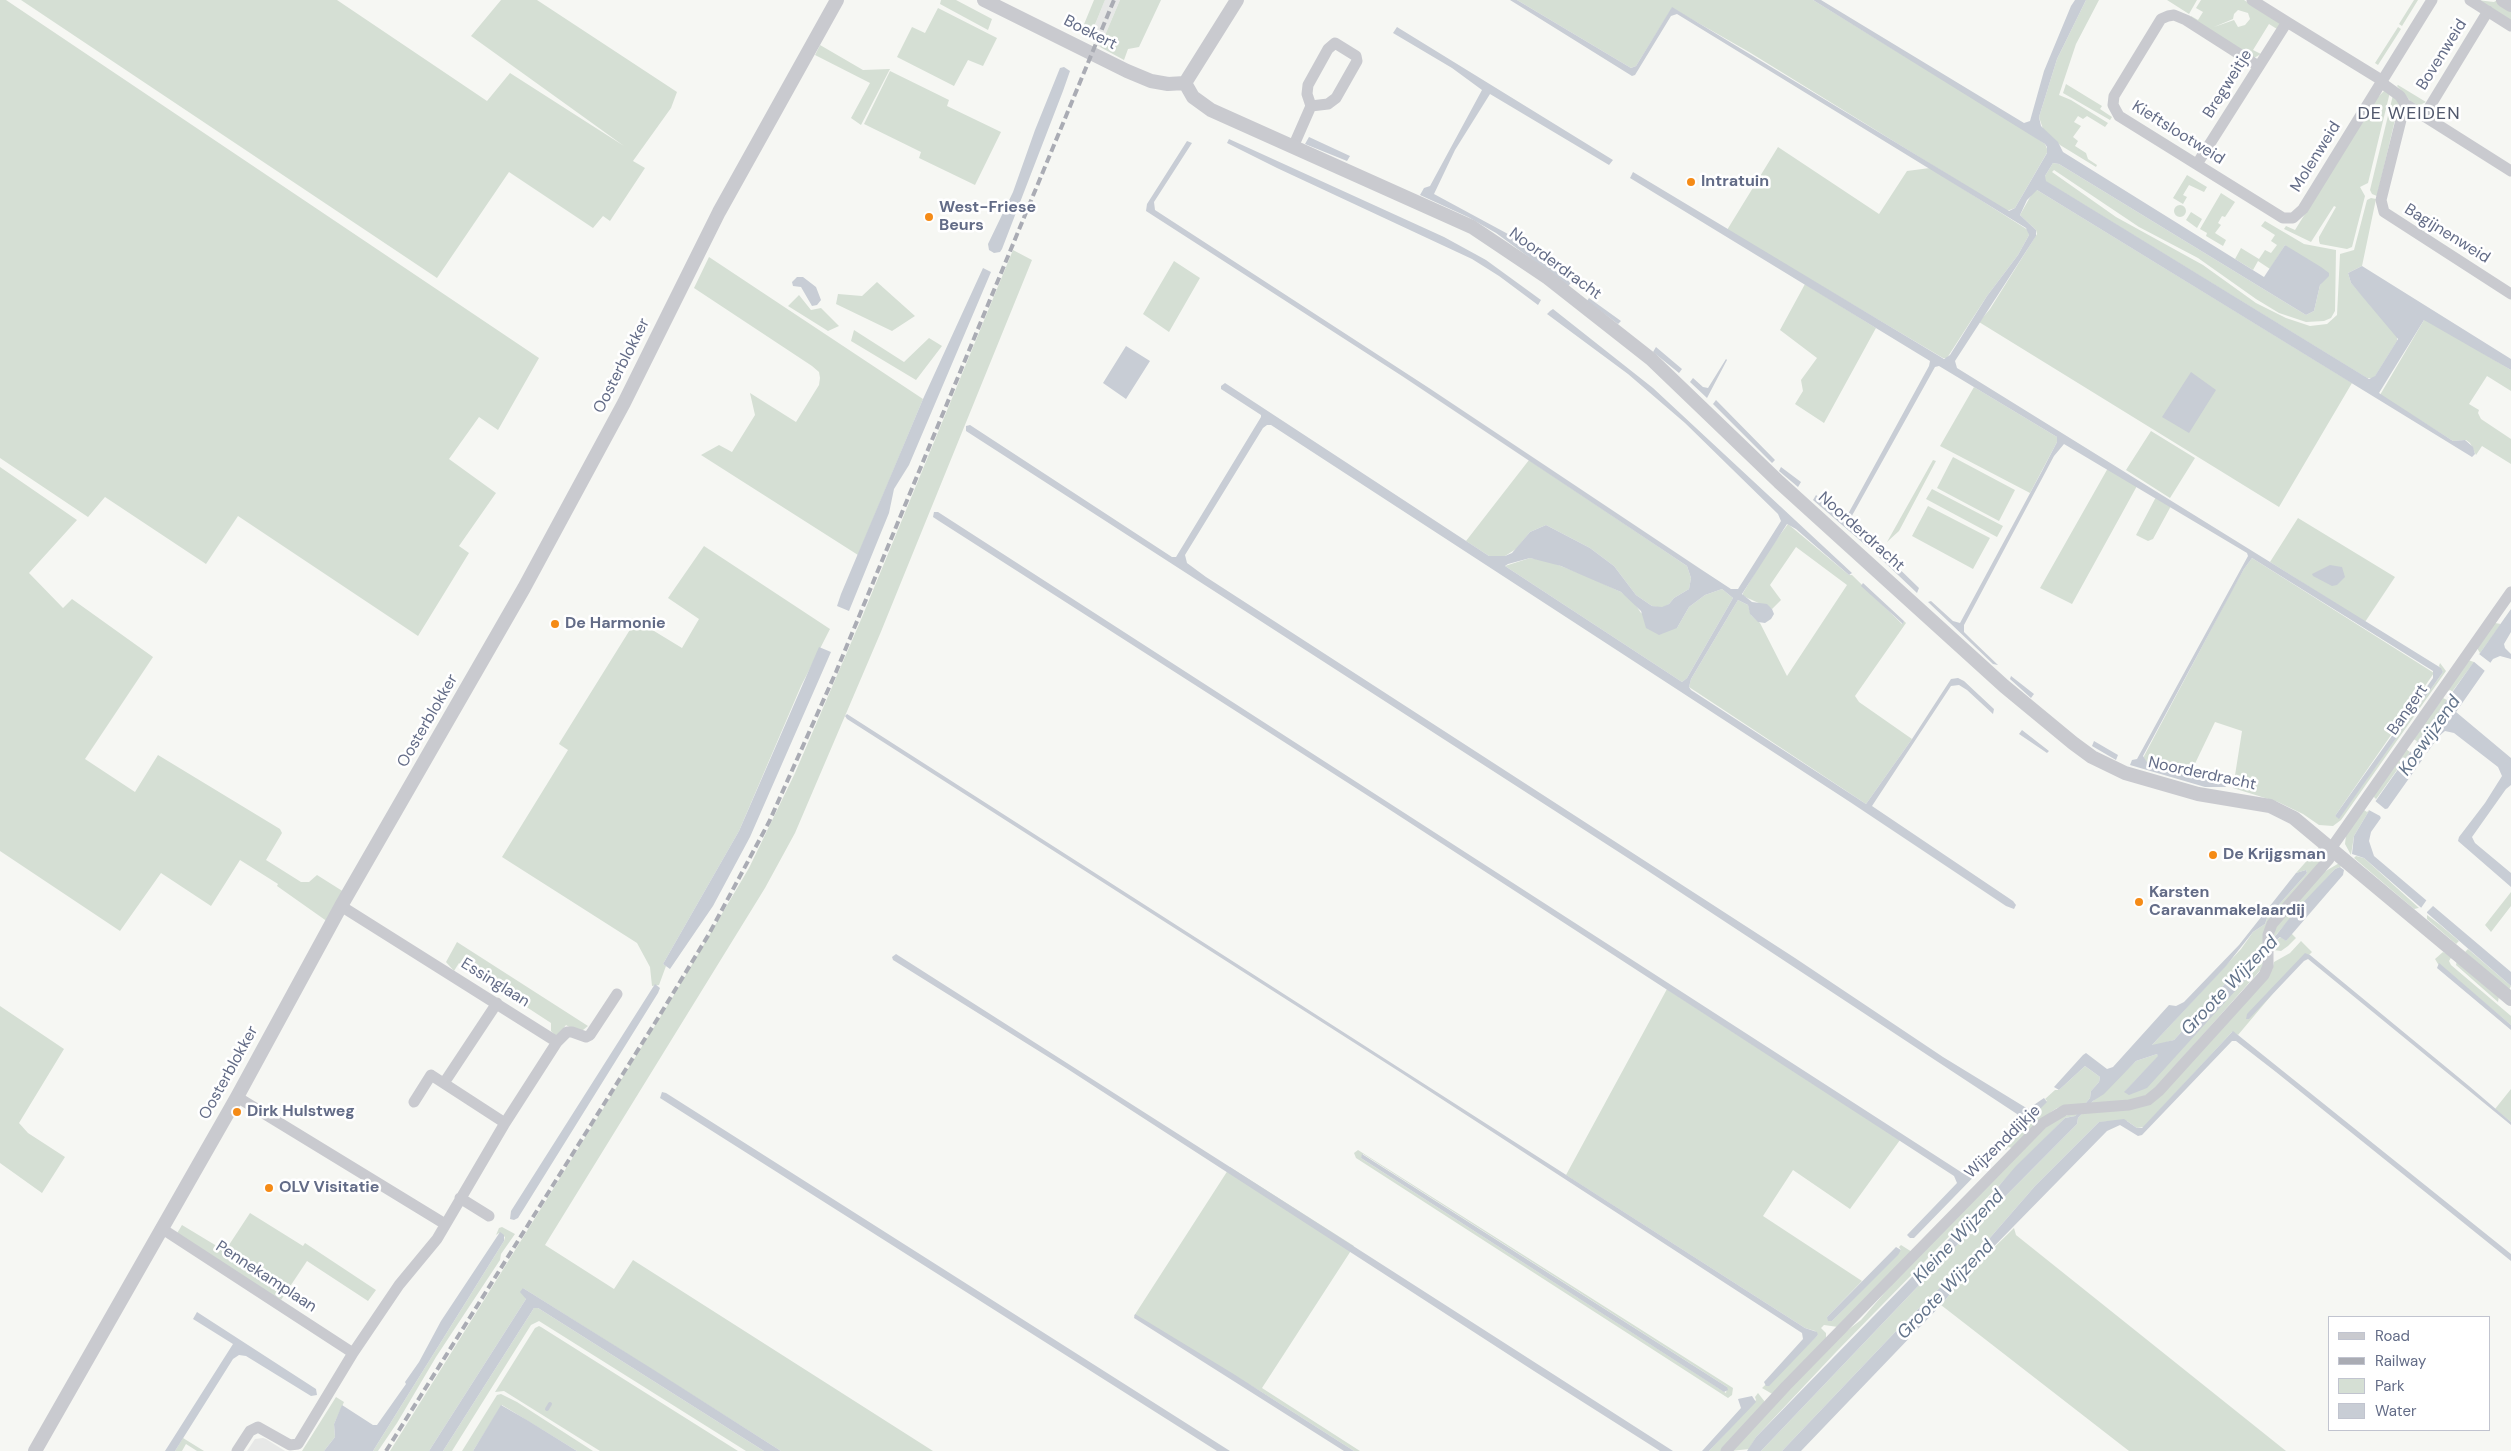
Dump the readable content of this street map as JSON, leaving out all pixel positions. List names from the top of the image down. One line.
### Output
{"streets":{"street":["Boekert","Bovenweid","Bregweitje","Kieftslootweid","Molenweid","Bagijnenweid","Noorderdracht","Oosterblokker","Bangert","Essinglaan","Wijzenddijkje","Pennekamplaan"]},"crossings":[["Boekert","Noorderdracht"],["Bovenweid","Molenweid"],["Bovenweid","Bagijnenweid"],["Bregweitje","Kieftslootweid"],["Kieftslootweid","Molenweid"],["Noorderdracht","Bangert"],["Noorderdracht","Wijzenddijkje"],["Oosterblokker","Essinglaan"],["Oosterblokker","Pennekamplaan"],["Bangert","Wijzenddijkje"]],"districts":["DE WEIDEN"],"water":["Koewijzend","Groote Wijzend","Kleine Wijzend"],"places":["Intratuin","West-Friese Beurs","De Harmonie","De Krijgsman","Karsten Caravanmakelaardij","Dirk Hulstweg","OLV Visitatie"],"legend":["Road","Railway","Park","Water"]}
